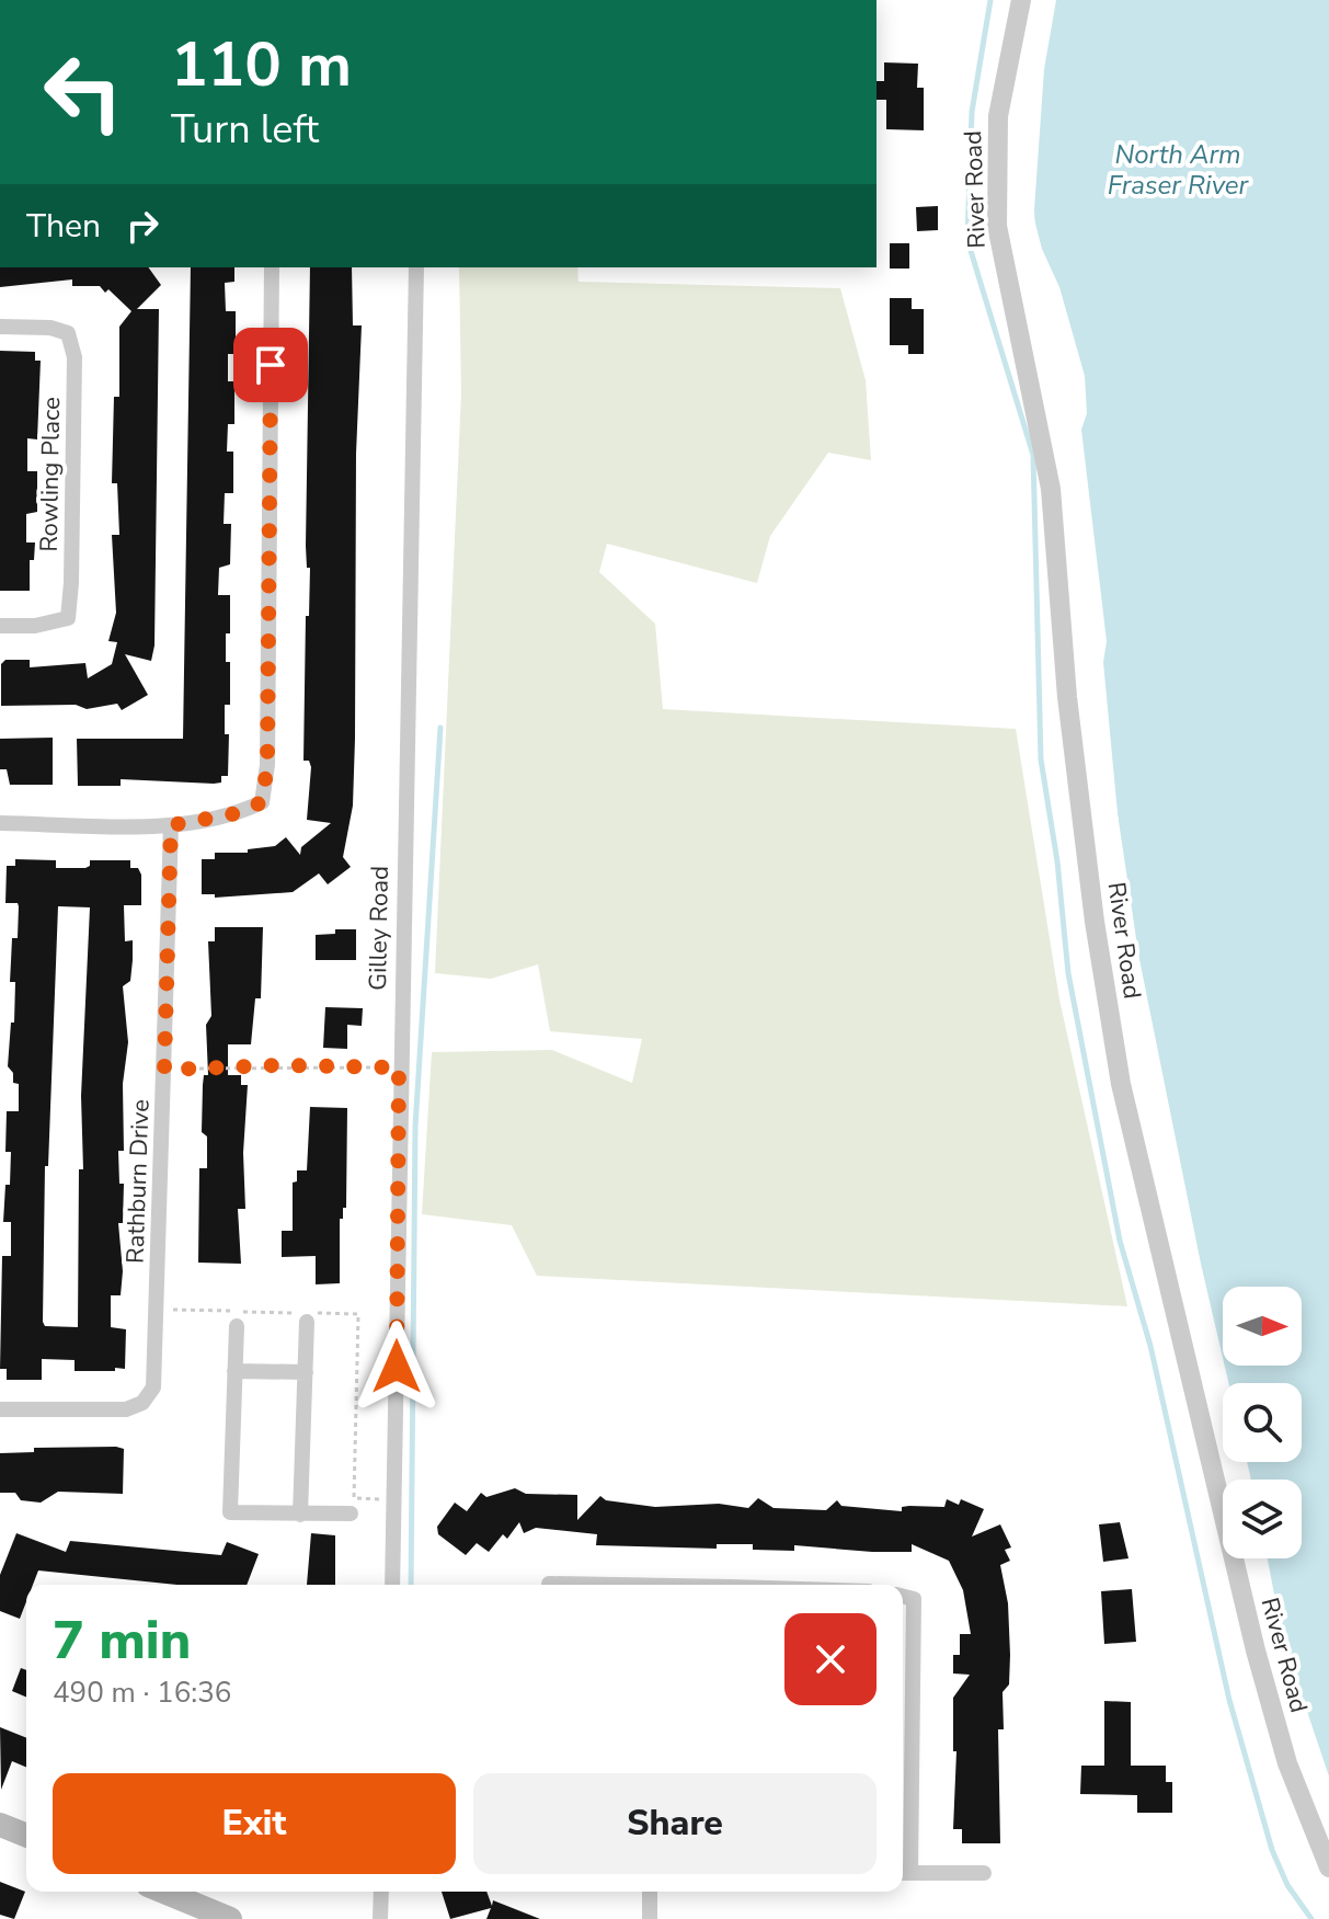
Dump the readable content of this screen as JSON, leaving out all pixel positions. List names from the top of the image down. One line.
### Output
{"streets":{"street":["River Road","Rowling Place","Gilley Road","Rathburn Drive"]},"water":["North Arm Fraser River"],"north":"right","page":{"turn":["110 m","Turn left"],"then":"Then","heading":["7 min","490 m · 16:36"],"buttons":["Exit","Share"]}}
